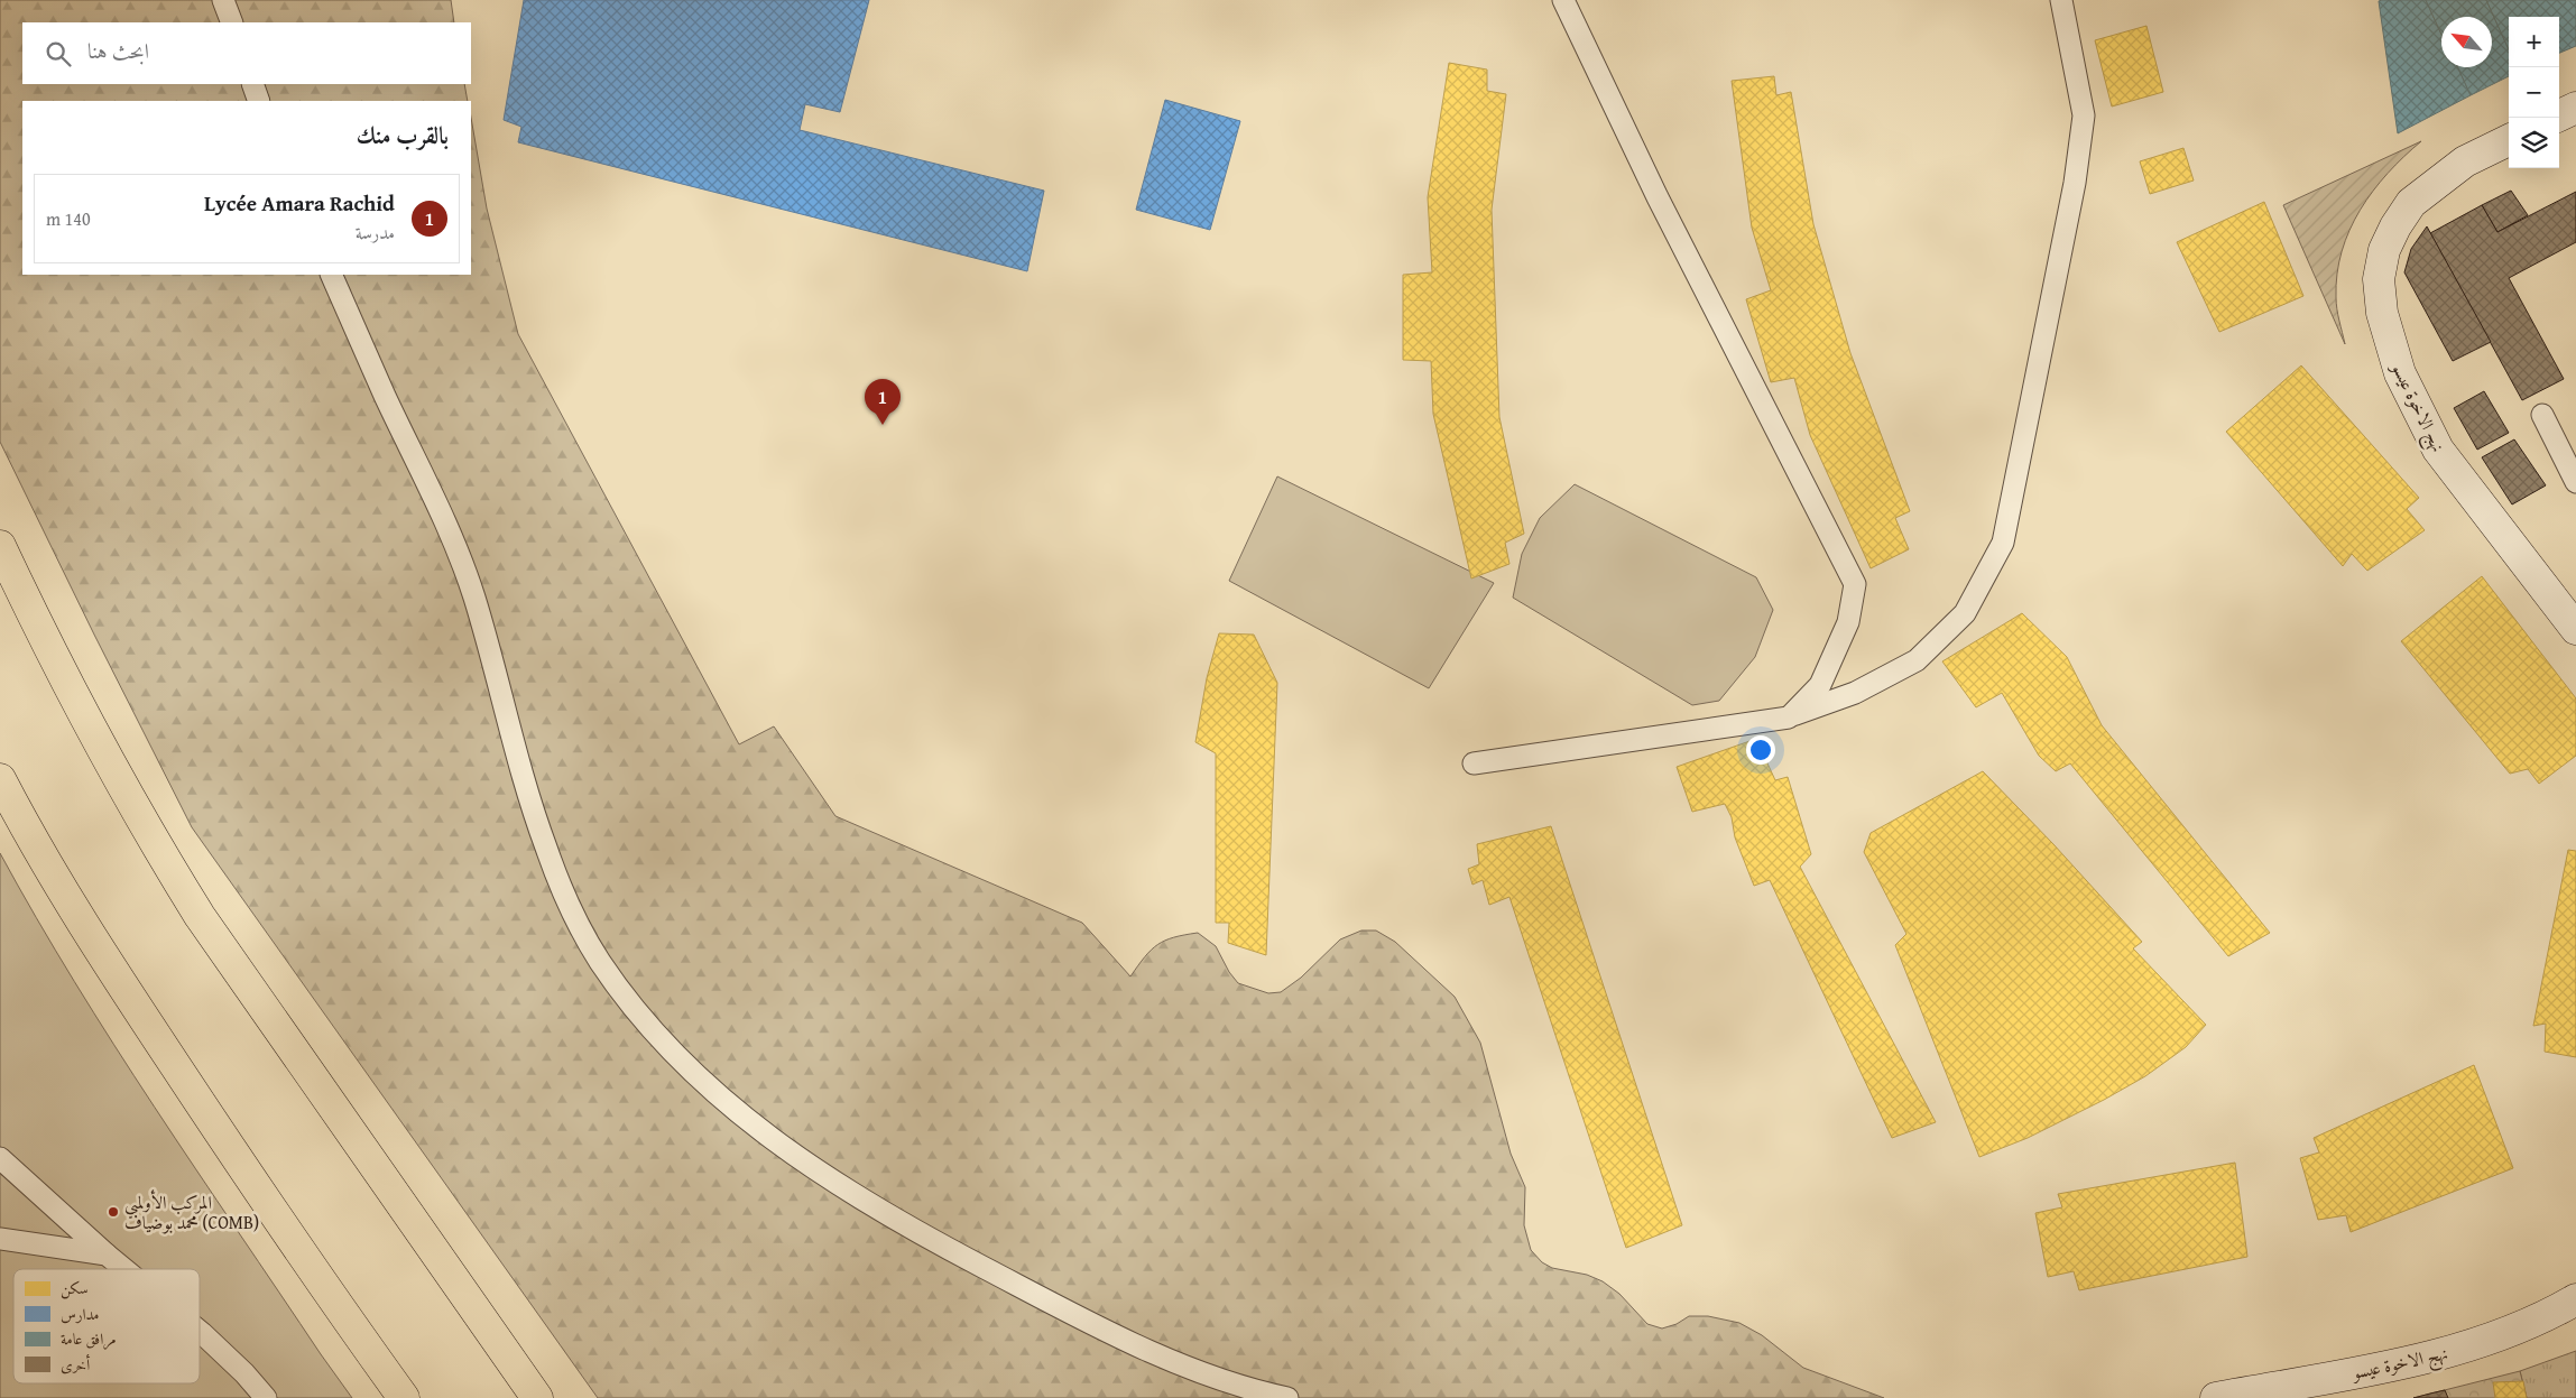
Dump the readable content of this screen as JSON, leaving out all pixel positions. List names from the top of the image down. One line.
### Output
{"streets":{"street":["نهج الاخوة عيسو"]},"places":["المركب الأولمبي محمد بوضياف (COMB)"],"legend":["سكن","مدارس","مرافق عامة","أخرى"],"north":"top left","page":{"map_buttons":["+","−"],"search":"ابحث هنا","heading":"بالقرب منك","list":[{"mark":"1","name":"Lycée Amara Rachid","note":"مدرسة","value":"140 m"}],"pins":"1"}}
